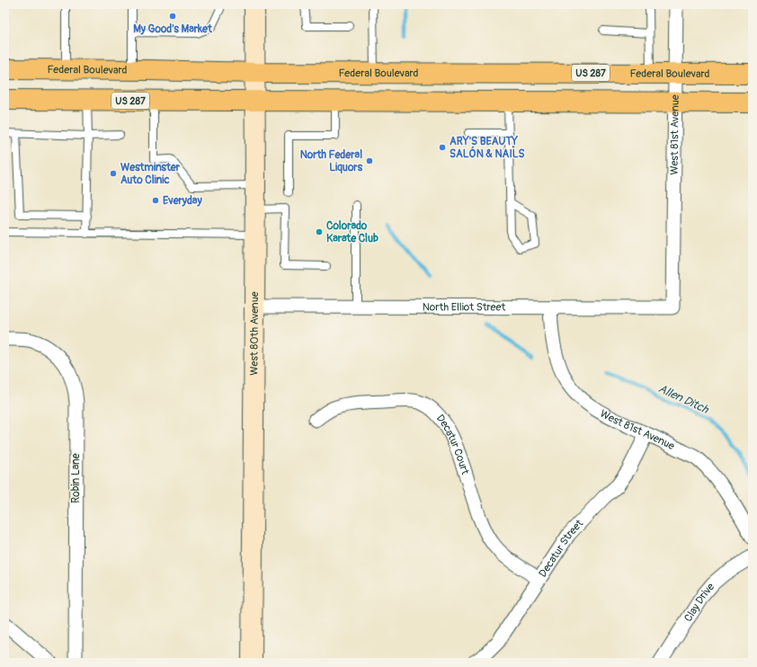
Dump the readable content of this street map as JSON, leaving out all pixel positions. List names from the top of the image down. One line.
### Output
{"streets":{"main road":["Federal Boulevard","US 287"],"street":["West 81st Avenue","North Elliot Street","West 80th Avenue","Decatur Court","Robin Lane","Decatur Street","Clay Drive"]},"crossings":[["Federal Boulevard","West 81st Avenue"],["Federal Boulevard","West 80th Avenue"],["US 287","West 81st Avenue"],["US 287","West 80th Avenue"],["West 81st Avenue","North Elliot Street"],["West 81st Avenue","Decatur Street"],["North Elliot Street","West 80th Avenue"],["Decatur Court","Decatur Street"]],"water":["Allen Ditch"],"places":["My Good's Market","ARY'S BEAUTY SALÓN & NAILS","North Federal Liquors","Westminster Auto Clinic","Everyday","Colorado Karate Club"]}
